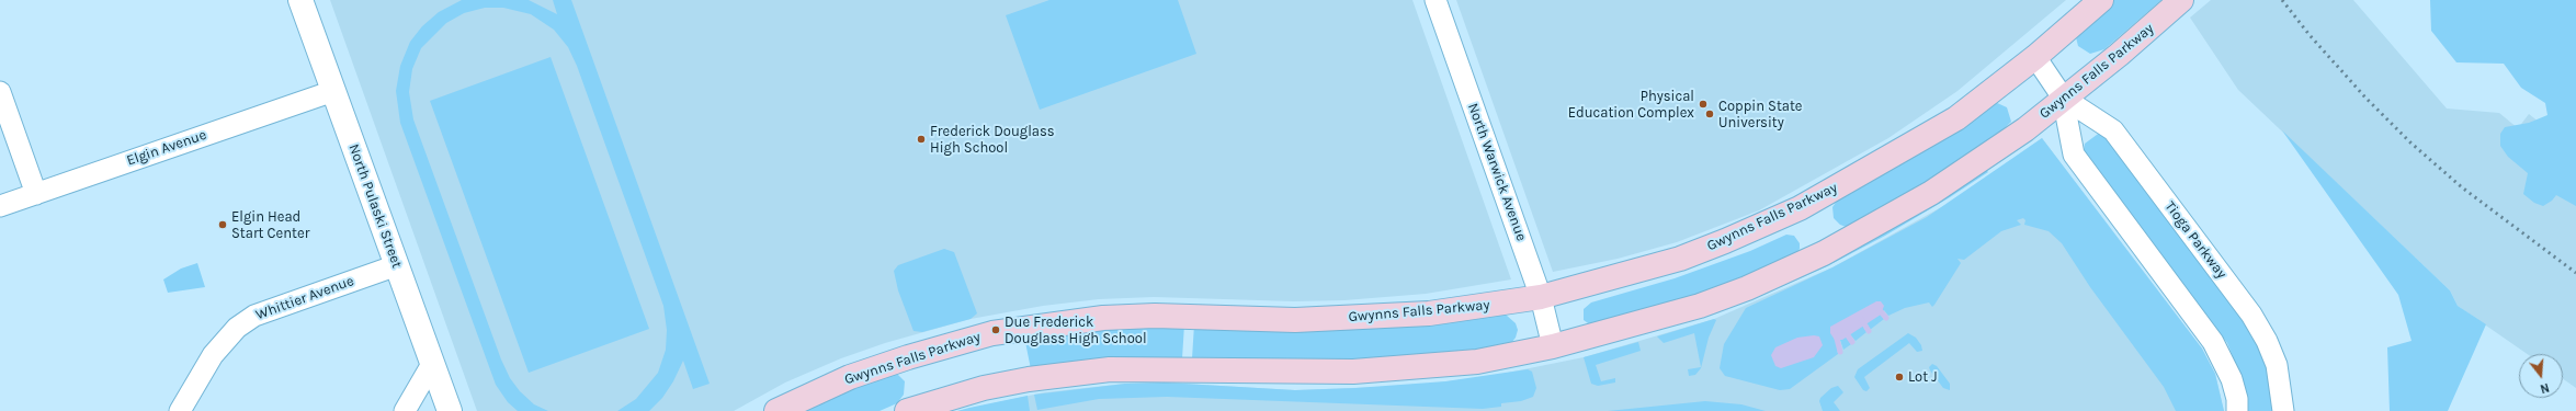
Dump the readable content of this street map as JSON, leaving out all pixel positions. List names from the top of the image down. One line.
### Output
{"streets":{"main road":["Gwynns Falls Parkway"],"street":["Elgin Avenue","North Warwick Avenue","North Pulaski Street","Tioga Parkway","Whittier Avenue"]},"crossings":[["Gwynns Falls Parkway","North Warwick Avenue"],["Gwynns Falls Parkway","Tioga Parkway"],["Elgin Avenue","North Pulaski Street"],["North Pulaski Street","Whittier Avenue"]],"places":["Physical Education Complex","Coppin State University","Frederick Douglass High School","Elgin Head Start Center","Due Frederick Douglass High School","Lot J"],"north":"bottom"}
